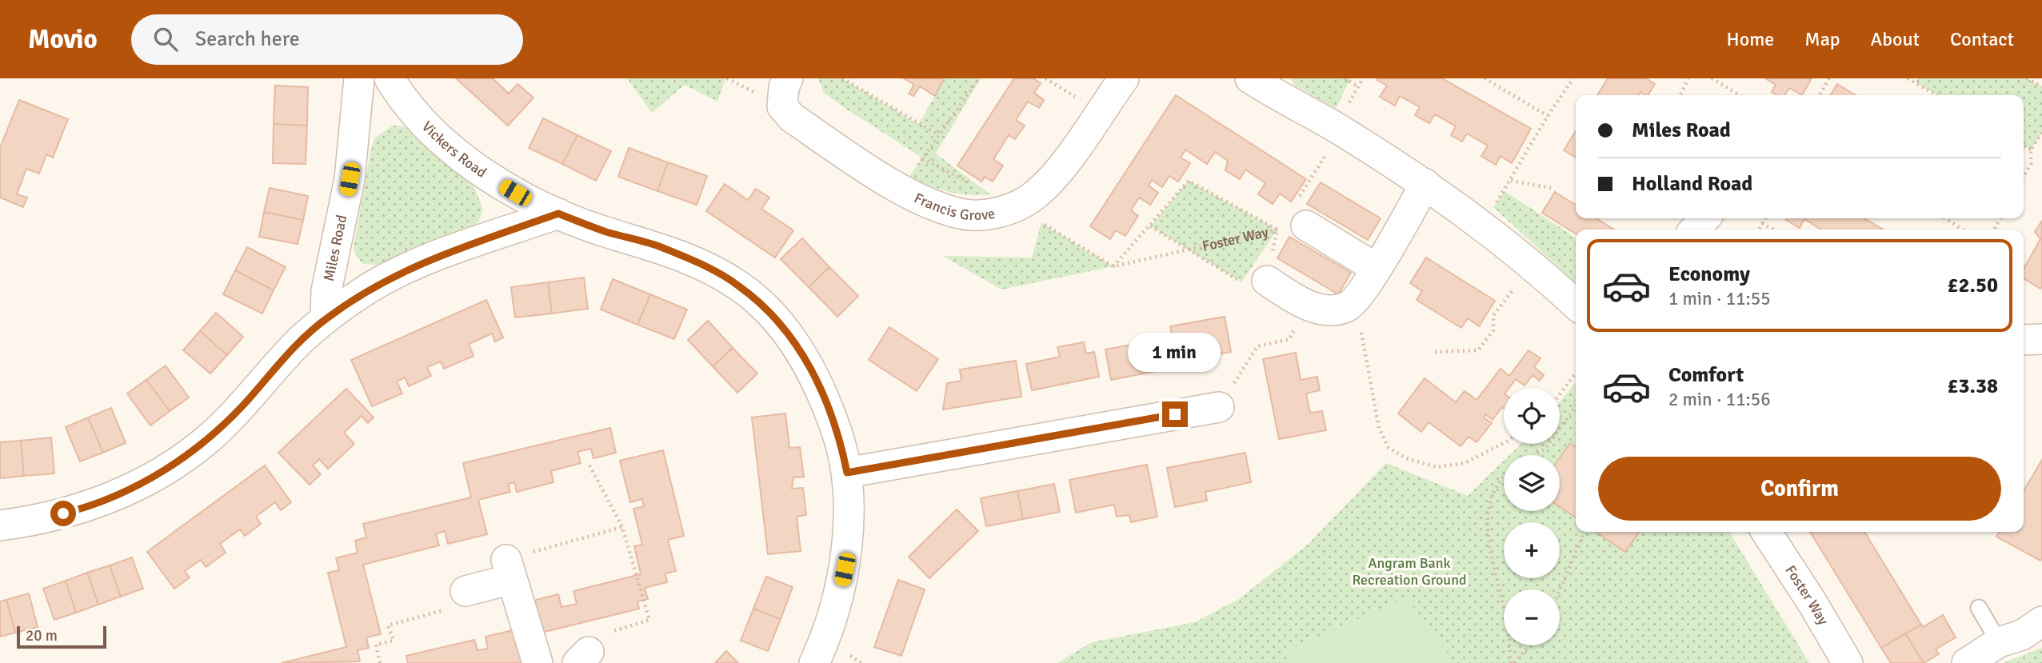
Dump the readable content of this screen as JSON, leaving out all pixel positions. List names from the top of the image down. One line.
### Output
{"streets":{"street":["Vickers Road","Francis Grove","Foster Way","Miles Road"]},"parks":["Angram Bank Recreation Ground"],"scale_bar":"20 m","page":{"header":"Movio","search":"Search here","nav":["Home","Map","About","Contact"],"banner":["Miles Road","Holland Road"],"list":[{"name":"Economy","note":"1 min · 11:55","value":"£2.50"},{"name":"Comfort","note":"2 min · 11:56","value":"£3.38"}],"bubble":"1 min","map_buttons":["+","−"],"buttons":"Confirm","scale":"20 m"}}
